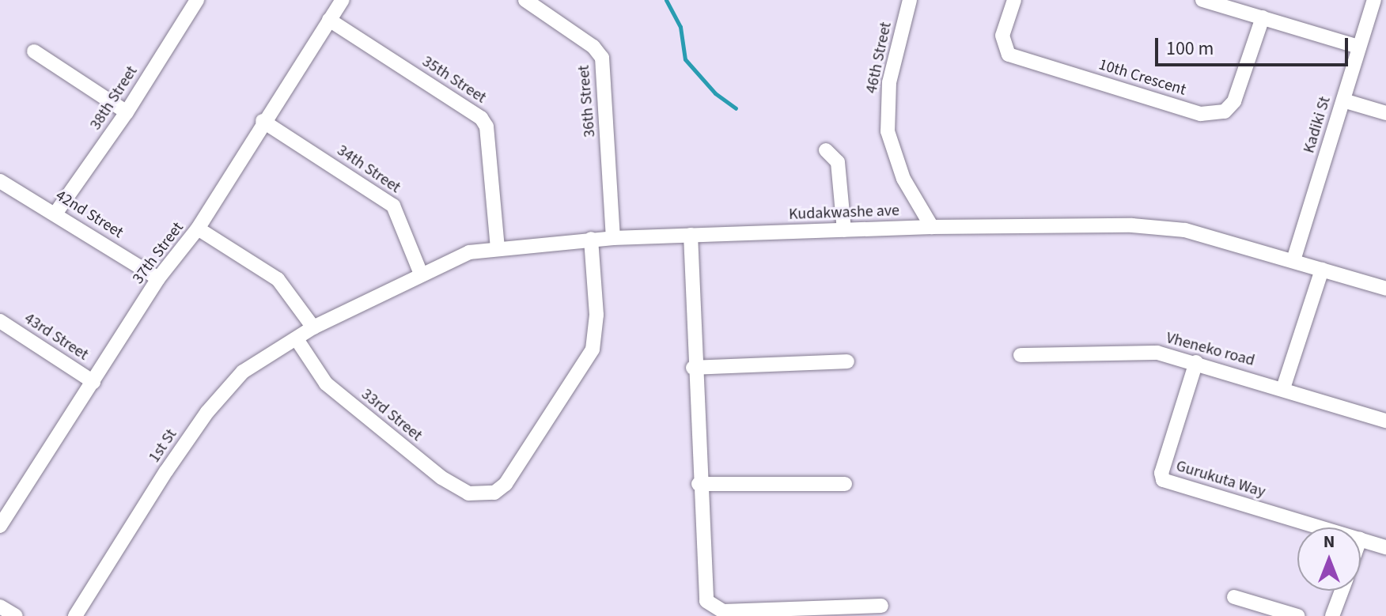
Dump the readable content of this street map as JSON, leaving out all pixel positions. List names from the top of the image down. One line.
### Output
{"streets":{"street":["46th Street","10th Crescent","35th Street","38th Street","36th Street","Kadiki St","34th Street","Kudakwashe ave","42nd Street","37th Street","43rd Street","Vheneko road","33rd Street","1st St","Gurukuta Way"]},"crossings":[["46th Street","Kudakwashe ave"],["35th Street","Kudakwashe ave"],["35th Street","37th Street"],["38th Street","42nd Street"],["36th Street","Kudakwashe ave"],["Kadiki St","Kudakwashe ave"],["34th Street","Kudakwashe ave"],["34th Street","37th Street"],["Kudakwashe ave","33rd Street"],["Kudakwashe ave","1st St"],["42nd Street","37th Street"],["37th Street","43rd Street"],["Vheneko road","Gurukuta Way"],["33rd Street","1st St"]],"scale_bar":"100 m","north":"top"}
